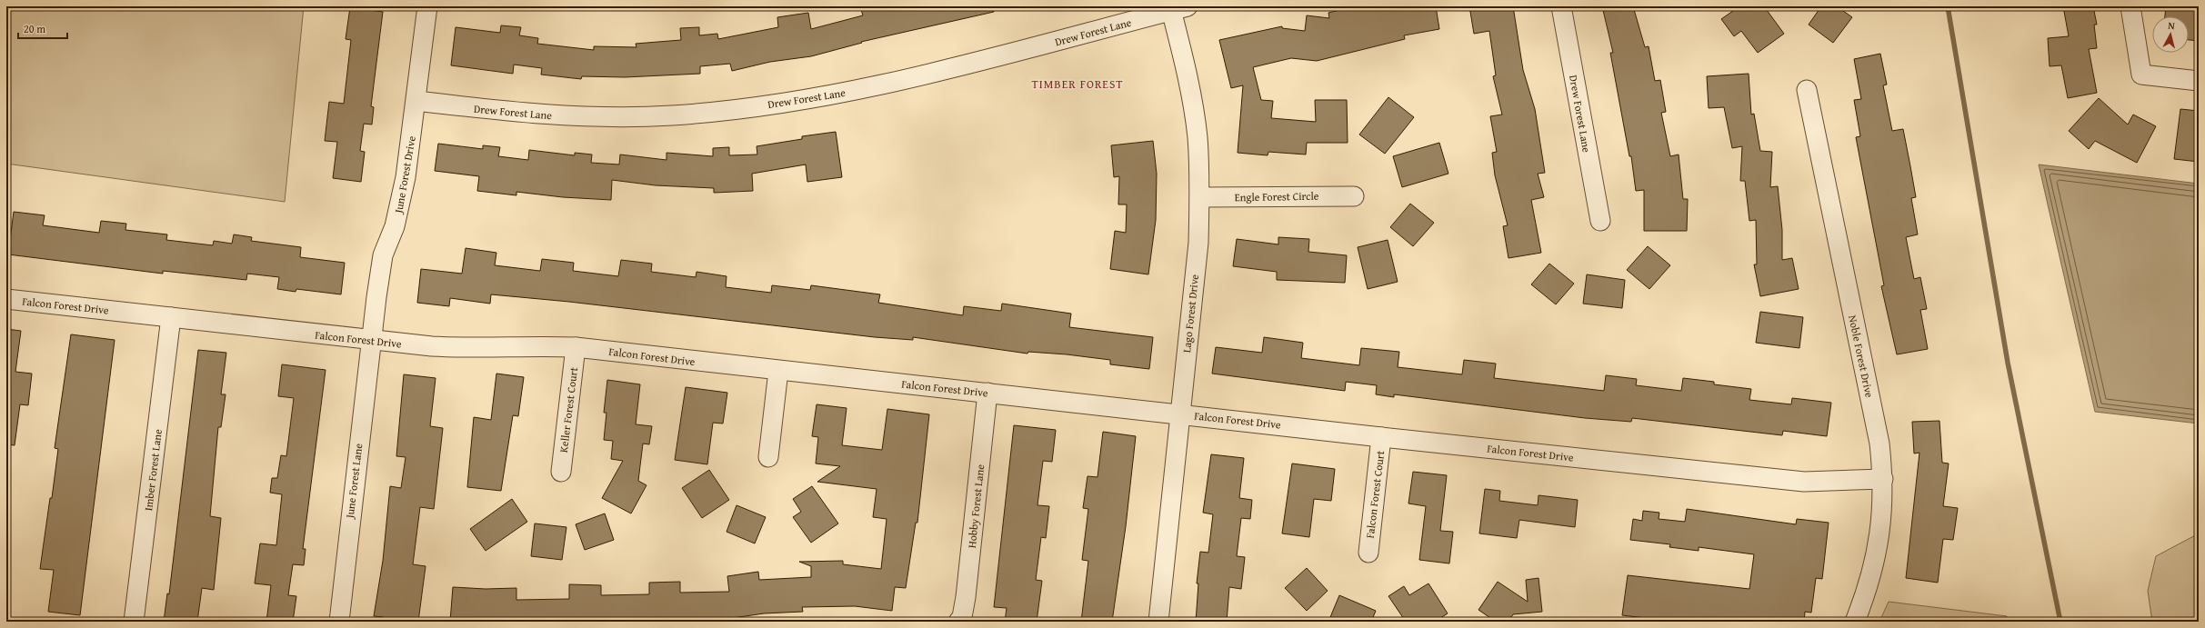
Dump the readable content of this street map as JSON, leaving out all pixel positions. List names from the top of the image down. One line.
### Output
{"streets":{"street":["Drew Forest Lane","June Forest Drive","Engle Forest Circle","Falcon Forest Drive","Lago Forest Drive","Noble Forest Drive","Keller Forest Court","Imber Forest Lane","June Forest Lane","Falcon Forest Court","Hobby Forest Lane"]},"crossings":[["Drew Forest Lane","June Forest Drive"],["Drew Forest Lane","Lago Forest Drive"],["June Forest Drive","Falcon Forest Drive"],["June Forest Drive","June Forest Lane"],["Engle Forest Circle","Lago Forest Drive"],["Falcon Forest Drive","Lago Forest Drive"],["Falcon Forest Drive","Noble Forest Drive"],["Falcon Forest Drive","Keller Forest Court"],["Falcon Forest Drive","Imber Forest Lane"],["Falcon Forest Drive","June Forest Lane"],["Falcon Forest Drive","Falcon Forest Court"],["Falcon Forest Drive","Hobby Forest Lane"]],"districts":["TIMBER FOREST"],"scale_bar":"20 m","north":"top"}
